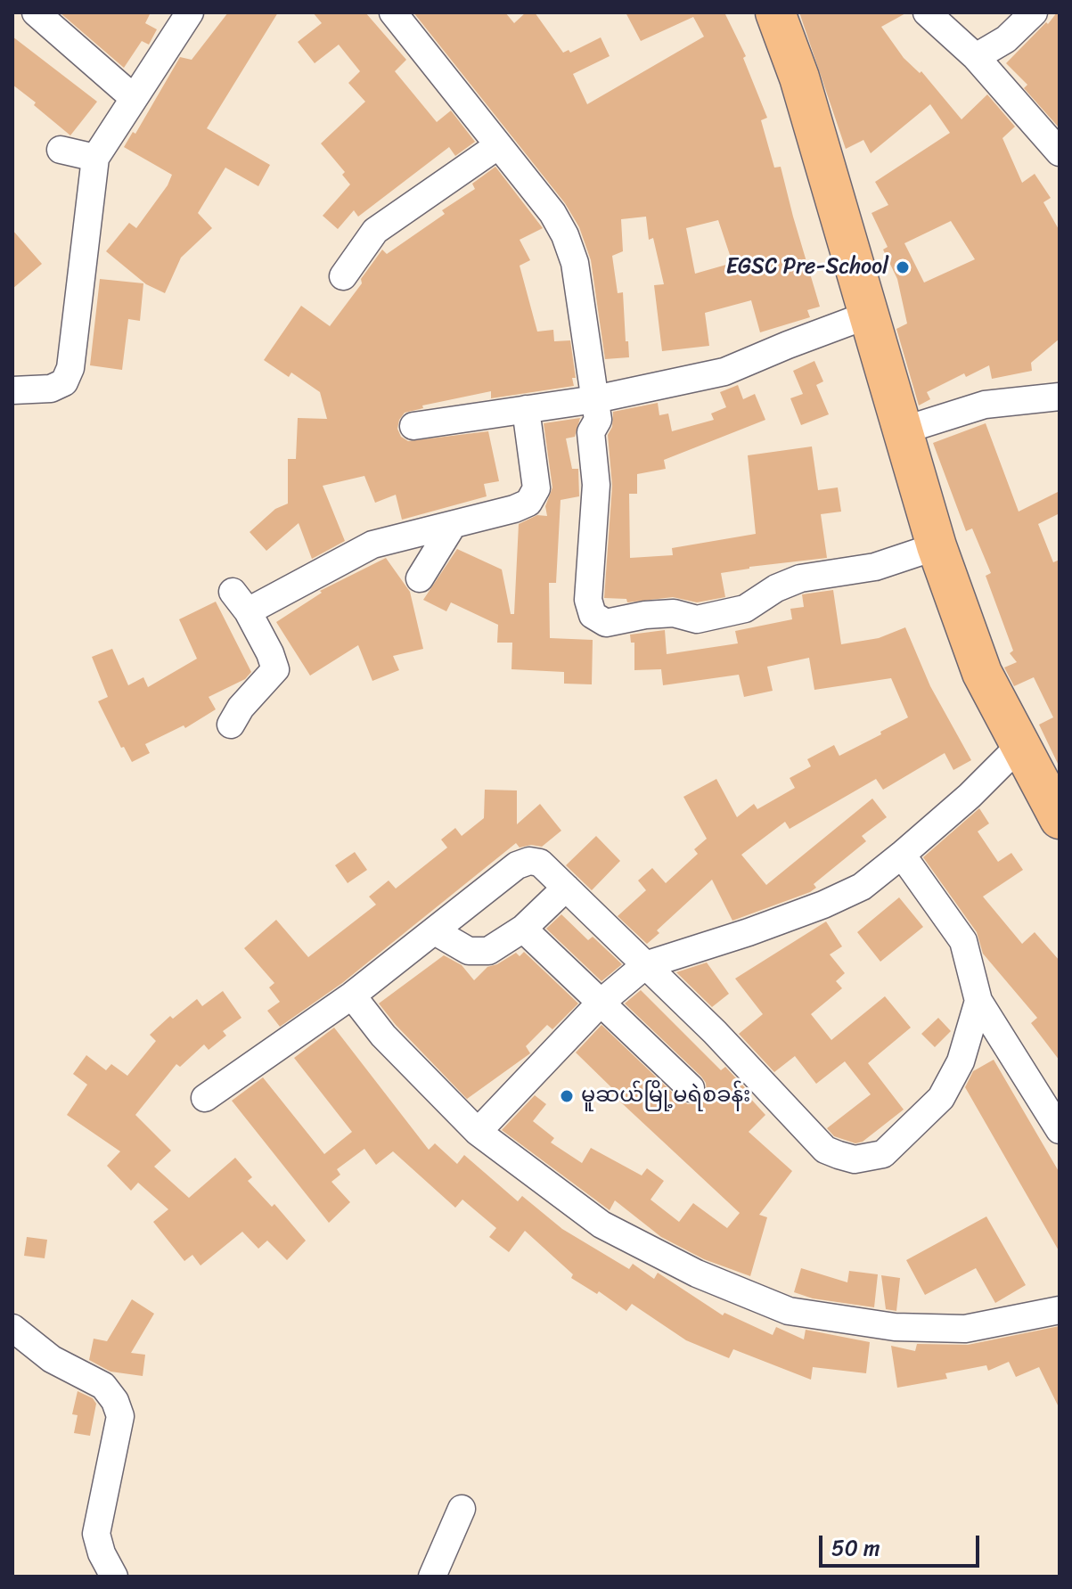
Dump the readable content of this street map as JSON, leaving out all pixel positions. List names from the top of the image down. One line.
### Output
{"places":["EGSC Pre-School","မူဆယ်မြို့မရဲစခန်း"],"scale_bar":"50 m"}
